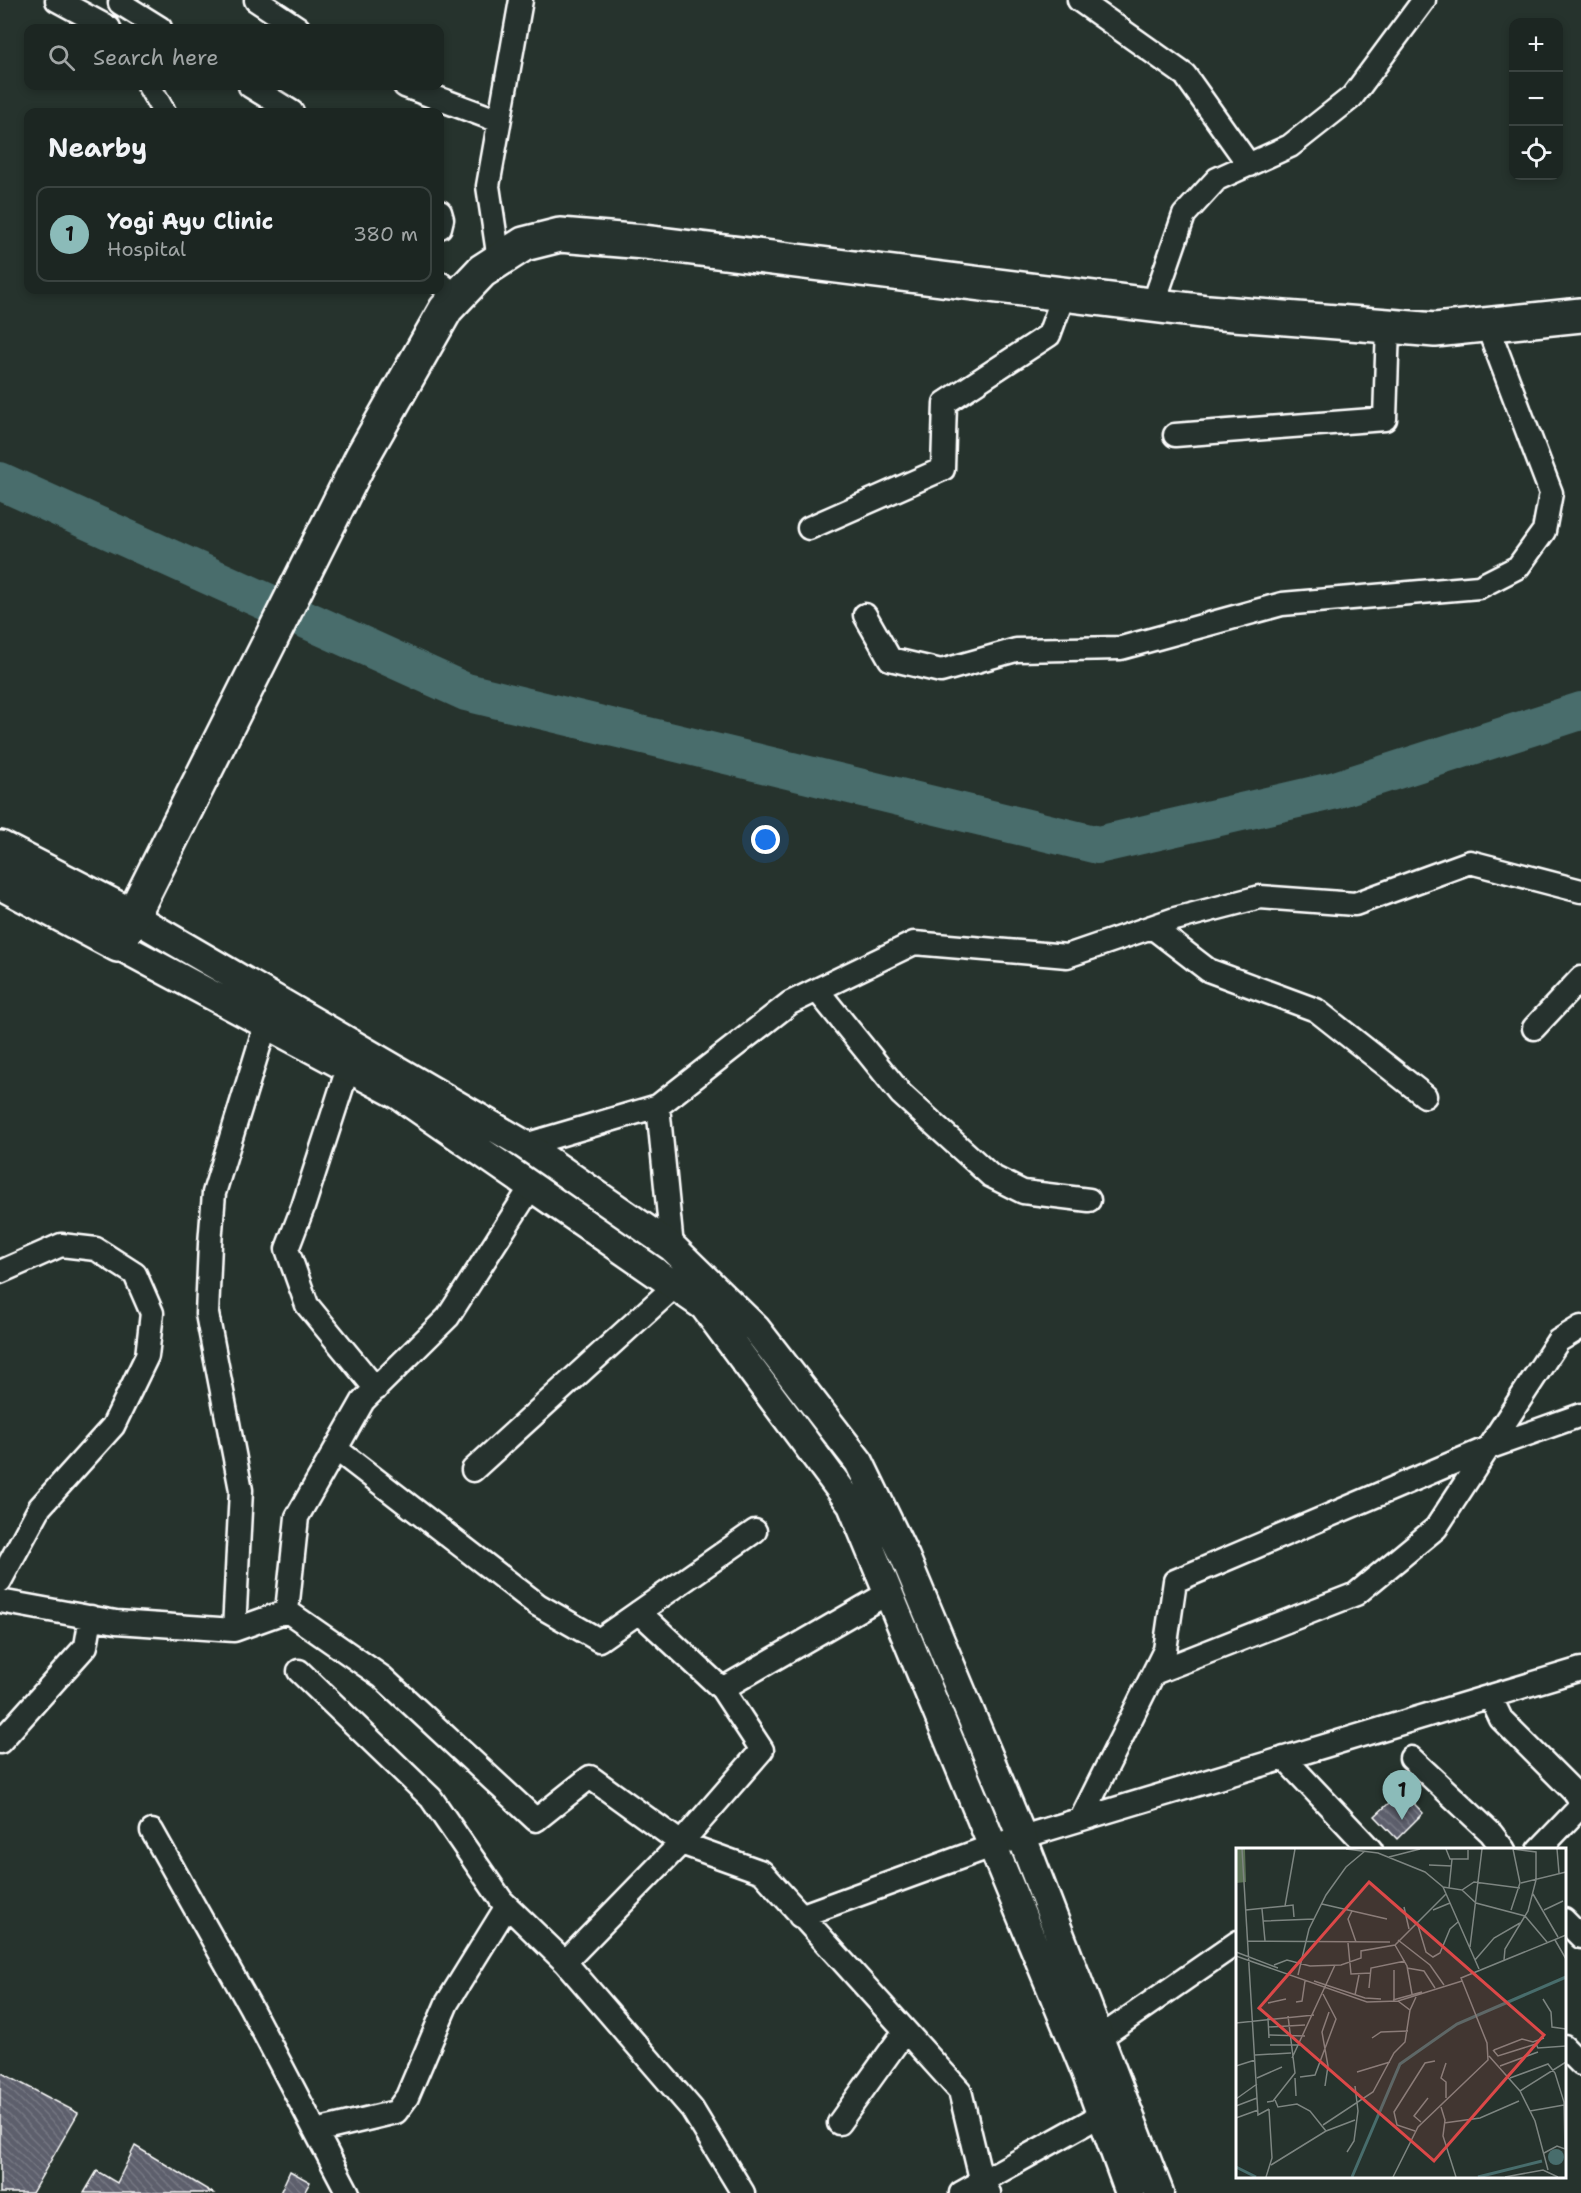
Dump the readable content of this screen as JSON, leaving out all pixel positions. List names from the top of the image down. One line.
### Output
{"page":{"map_buttons":["+","−"],"search":"Search here","heading":"Nearby","list":[{"mark":"1","name":"Yogi Ayu Clinic","note":"Hospital","value":"380 m"}],"pins":"1"}}
